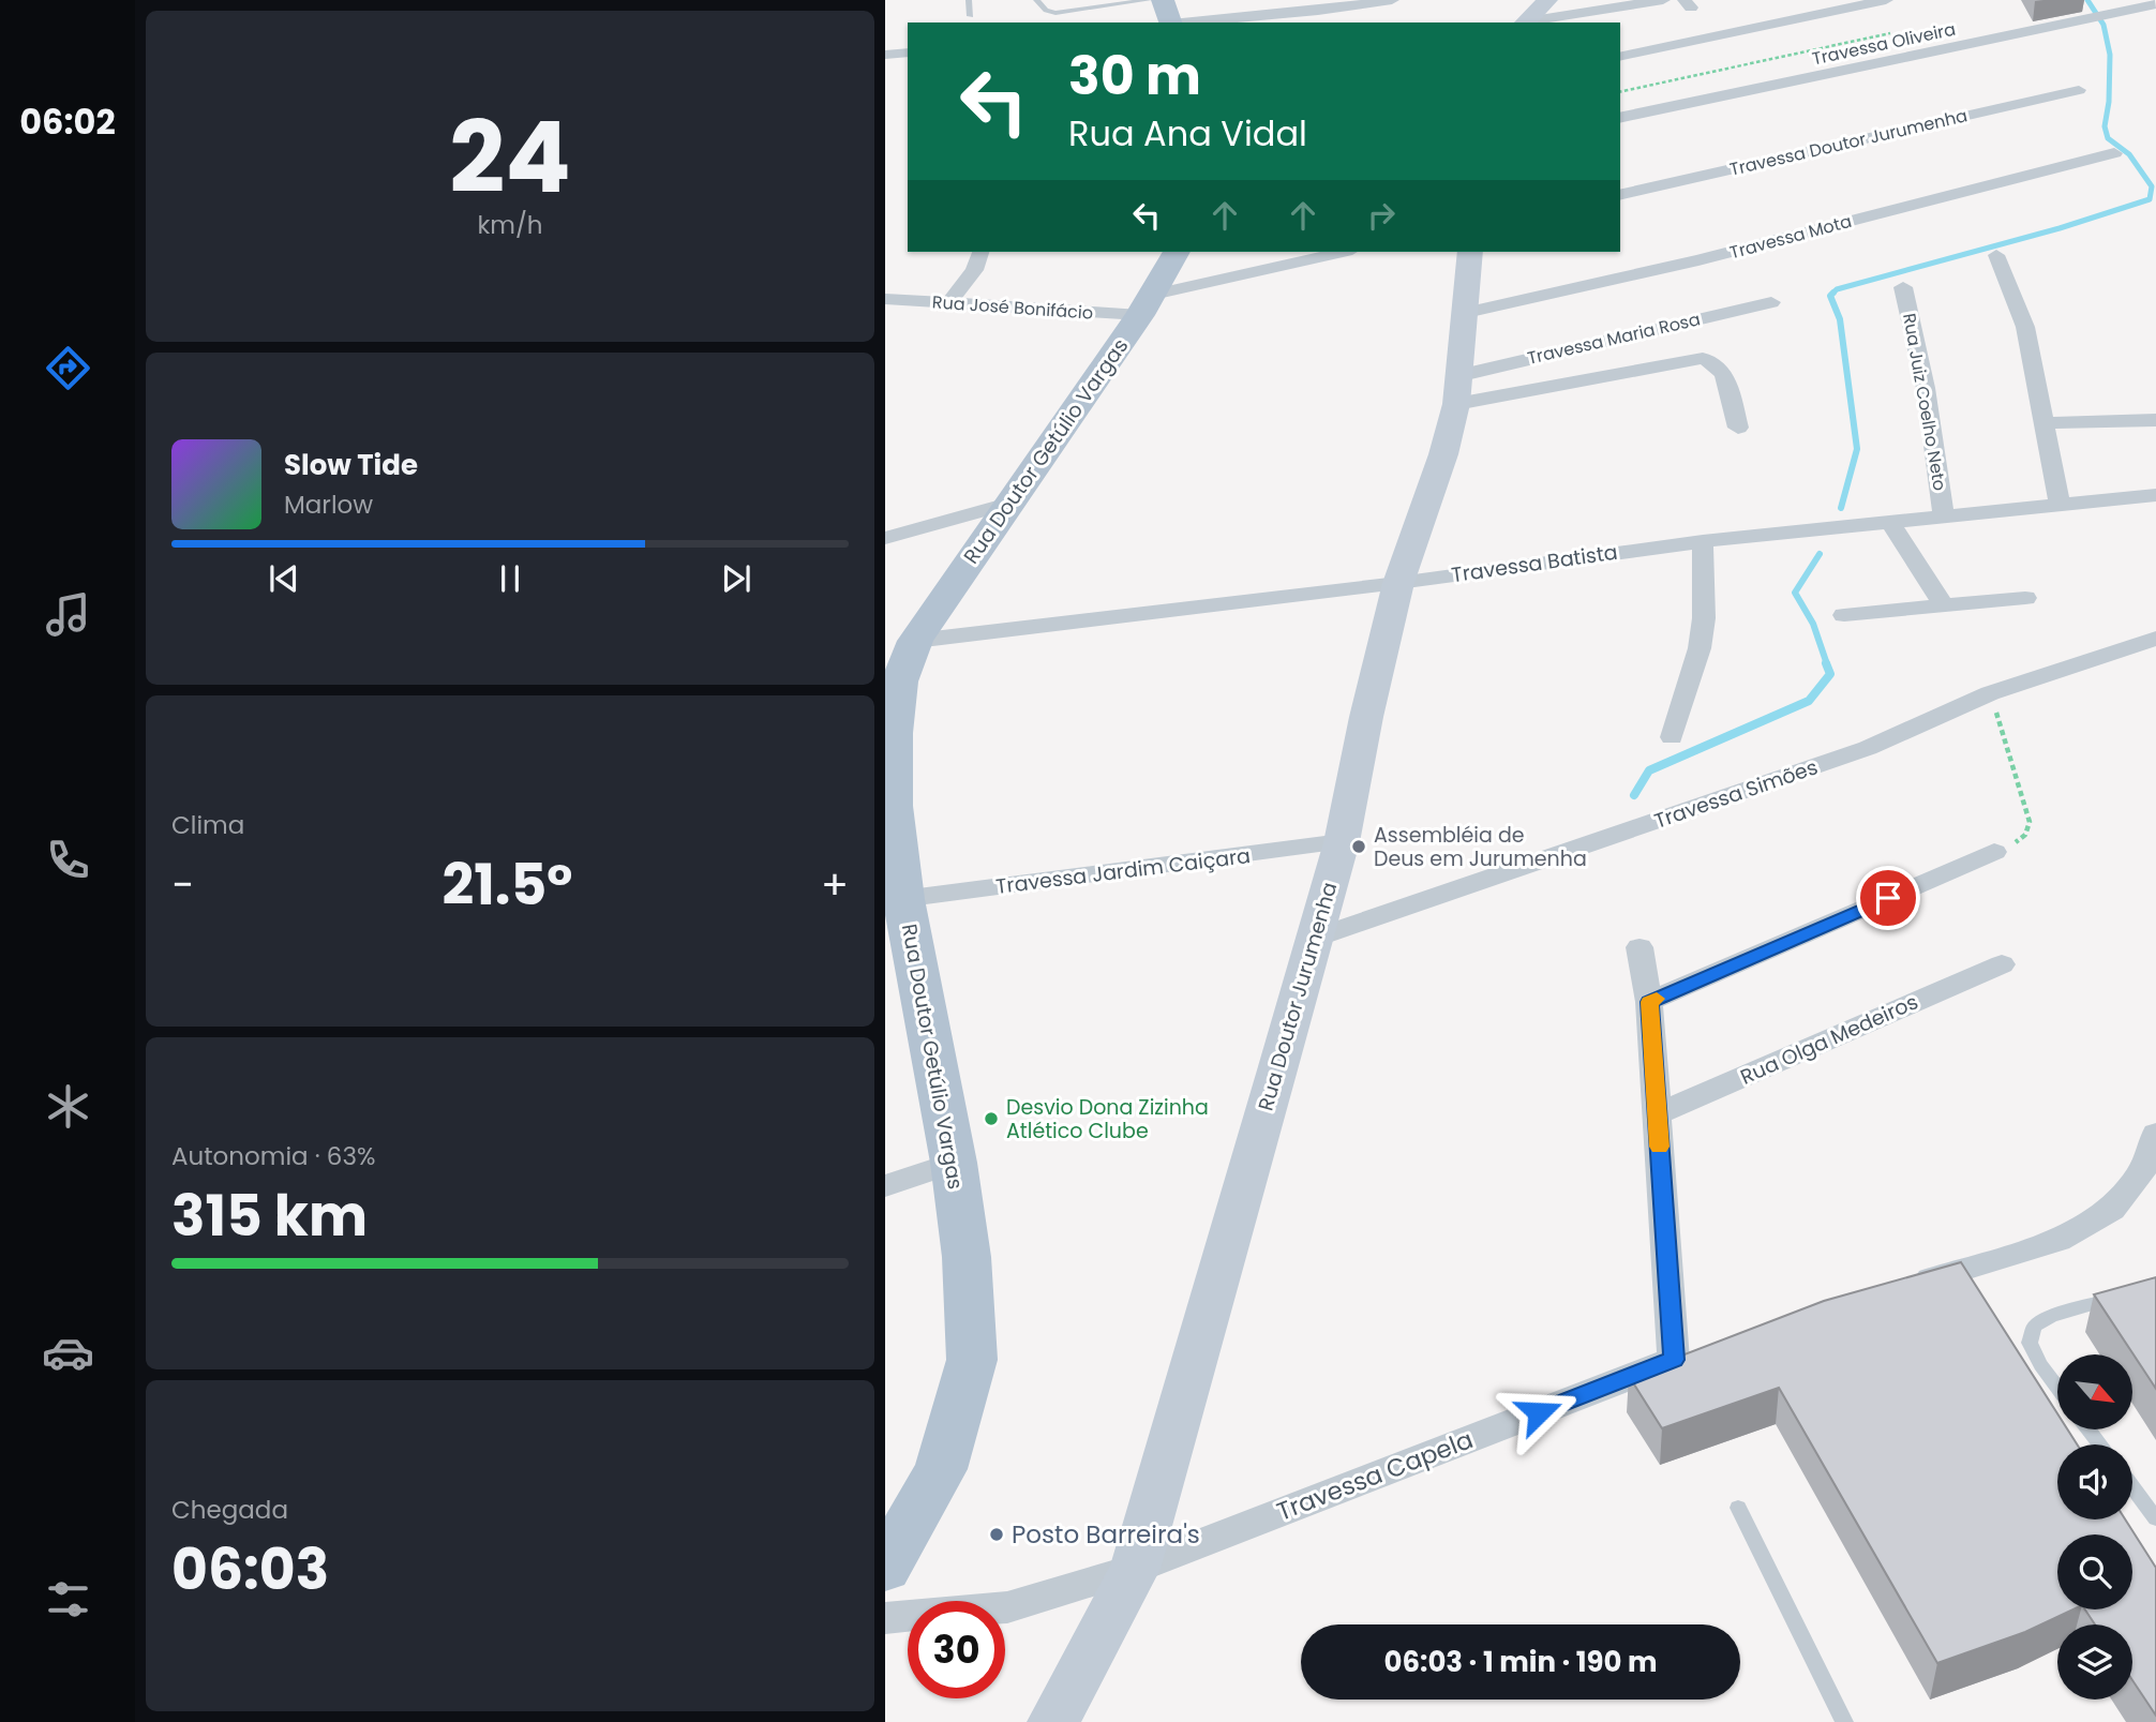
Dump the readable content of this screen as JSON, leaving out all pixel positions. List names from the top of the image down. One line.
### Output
{"streets":{"main road":["Rua Doutor Getúlio Vargas","Rua Doutor Jurumenha"],"street":["Travessa Oliveira","Travessa Doutor Jurumenha","Travessa Mota","Rua José Bonifácio","Travessa Maria Rosa","Rua Juiz Coelho Neto","Travessa Batista","Travessa Simões","Travessa Jardim Caiçara","Rua Olga Medeiros","Travessa Capela"]},"crossings":[["Travessa Mota","Rua Doutor Jurumenha"],["Rua José Bonifácio","Rua Doutor Getúlio Vargas"],["Travessa Maria Rosa","Rua Doutor Jurumenha"],["Rua Juiz Coelho Neto","Travessa Batista"],["Rua Doutor Getúlio Vargas","Travessa Batista"],["Rua Doutor Getúlio Vargas","Travessa Jardim Caiçara"],["Travessa Batista","Rua Doutor Jurumenha"],["Travessa Simões","Rua Doutor Jurumenha"],["Travessa Jardim Caiçara","Rua Doutor Jurumenha"],["Rua Doutor Jurumenha","Travessa Capela"],["Rua Olga Medeiros","Travessa Capela"]],"places":["Assembléia de Deus em Jurumenha","Desvio Dona Zizinha Atlético Clube","Posto Barreira's"],"north":"bottom right","page":{"tabs":"06:02","tile":[["24","km/h"],"Clima",["Autonomia · 63%","315 km"],["Chegada","06:03"]],"turn":["30 m","Rua Ana Vidal"],"song":["Slow Tide","Marlow"],"heat":["−","21.5°","+"],"limit":"30","trip":"06:03 · 1 min · 190 m"}}
